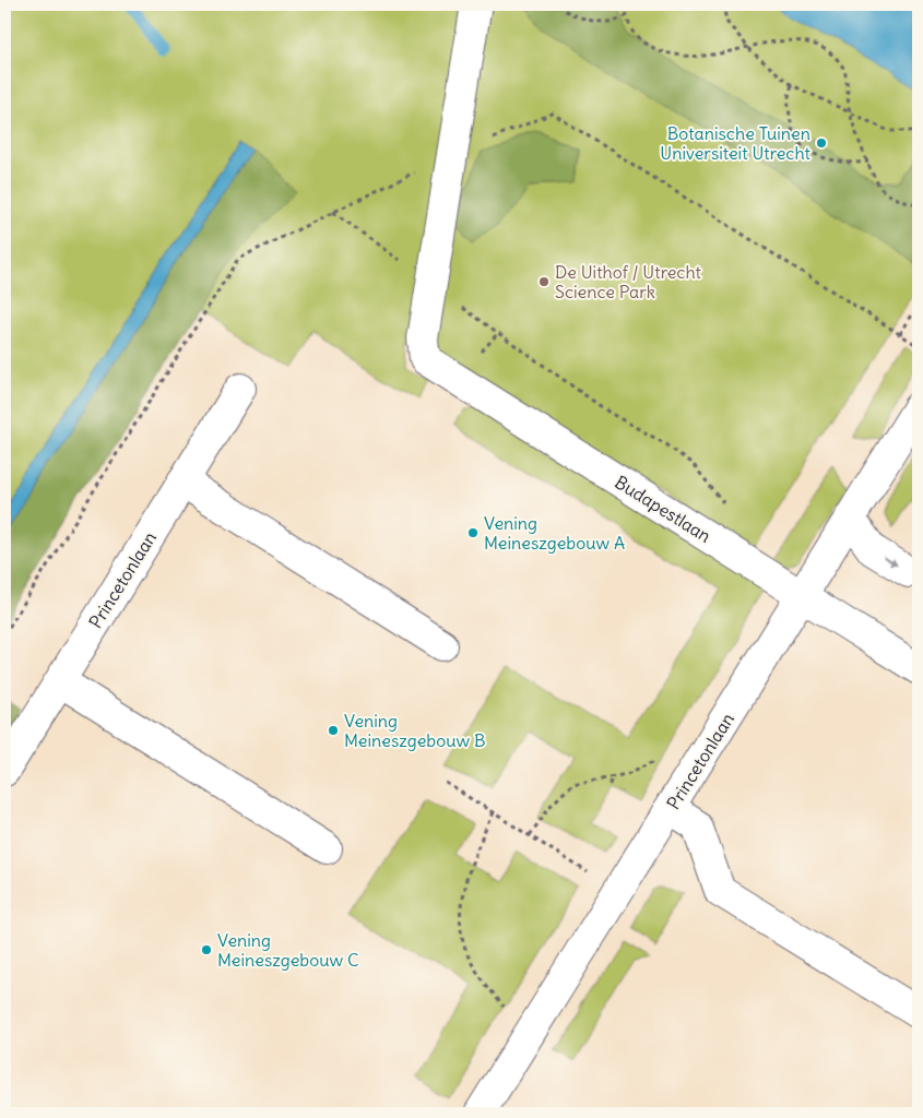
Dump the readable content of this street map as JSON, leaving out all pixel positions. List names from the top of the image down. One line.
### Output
{"streets":{"street":["Budapestlaan","Princetonlaan"]},"crossings":[["Budapestlaan","Princetonlaan"]],"places":["Botanische Tuinen Universiteit Utrecht","De Uithof / Utrecht Science Park","Vening Meineszgebouw A","Vening Meineszgebouw B","Vening Meineszgebouw C"]}
